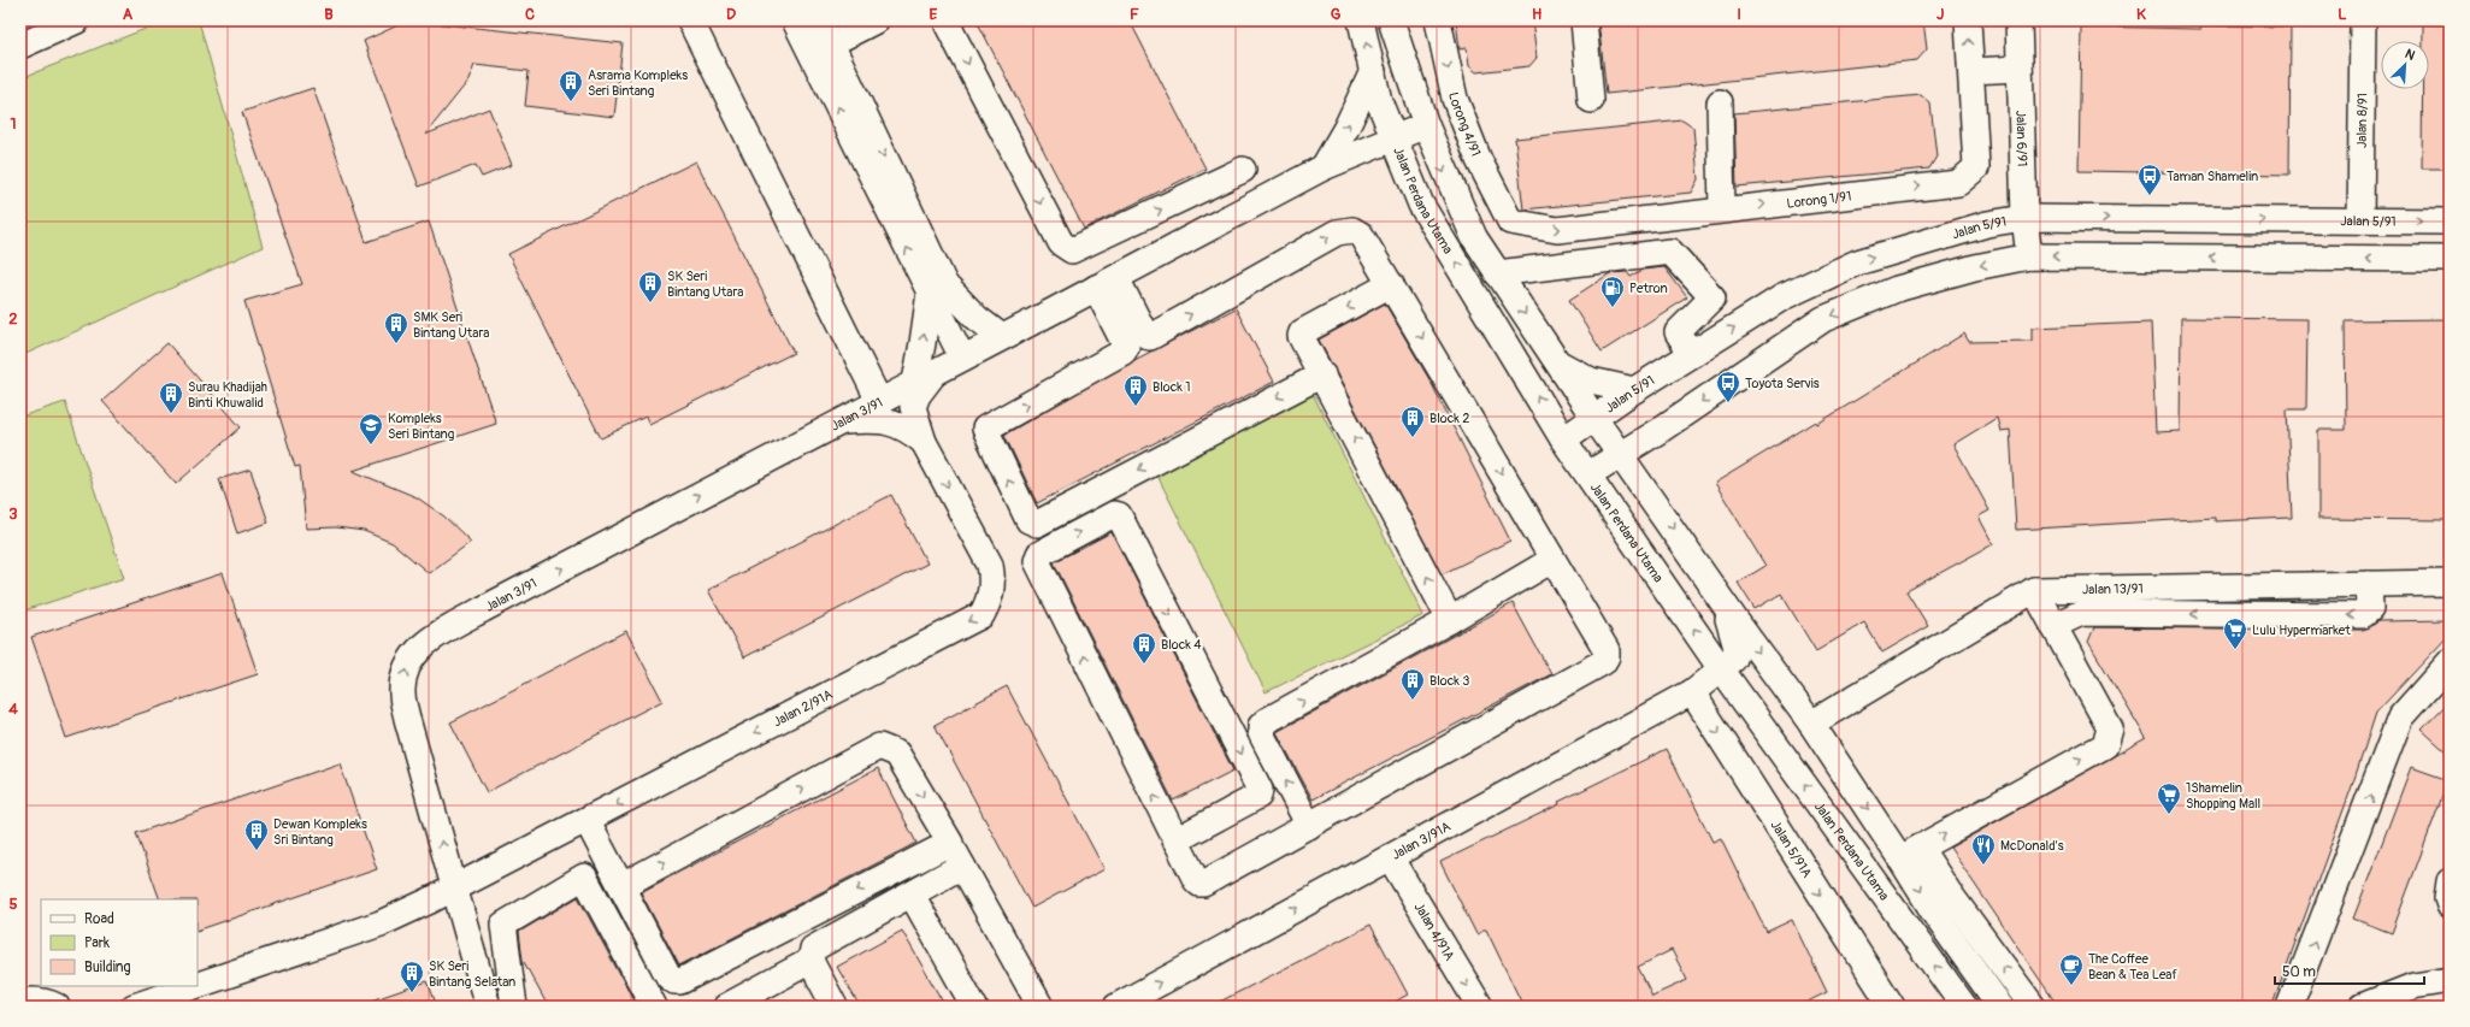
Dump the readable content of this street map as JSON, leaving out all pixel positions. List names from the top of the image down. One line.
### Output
{"streets":{"street":["Jalan 8/91","Lorong 4/91","Jalan 6/91","Lorong 1/91","Jalan Perdana Utama","Jalan 5/91","Jalan 3/91","Jalan 13/91","Jalan 2/91A","Jalan 3/91A","Jalan 5/91A","Jalan 4/91A"]},"crossings":[["Jalan 8/91","Jalan 5/91"],["Lorong 4/91","Lorong 1/91"],["Jalan 6/91","Jalan 5/91"],["Jalan Perdana Utama","Jalan 5/91"],["Jalan Perdana Utama","Jalan 3/91"],["Jalan Perdana Utama","Jalan 3/91A"],["Jalan 3/91","Jalan 2/91A"],["Jalan 3/91A","Jalan 5/91A"],["Jalan 3/91A","Jalan 4/91A"]],"one_way":["Jalan 3/91","Jalan 3/91A","Jalan 4/91A"],"places":{"building":["Asrama Kompleks Seri Bintang","SK Seri Bintang Utara","SMK Seri Bintang Utara","Block 1","Surau Khadijah Binti Khuwalid","Block 2","Block 4","Block 3","Dewan Kompleks Sri Bintang","SK Seri Bintang Selatan"],"bus stop":["Taman Shamelin","Toyota Servis"],"fuel station":["Petron"],"school or university":["Kompleks Seri Bintang"],"supermarket":["Lulu Hypermarket","1Shamelin Shopping Mall"],"restaurant":["McDonald's"],"cafe":["The Coffee Bean & Tea Leaf"]},"legend":["Road","Park","Building"],"scale_bar":"50 m","north":"top right","grid":{"columns":["A","B","C","D","E","F","G","H","I","J","K","L"],"rows":["1","2","3","4","5"]}}
